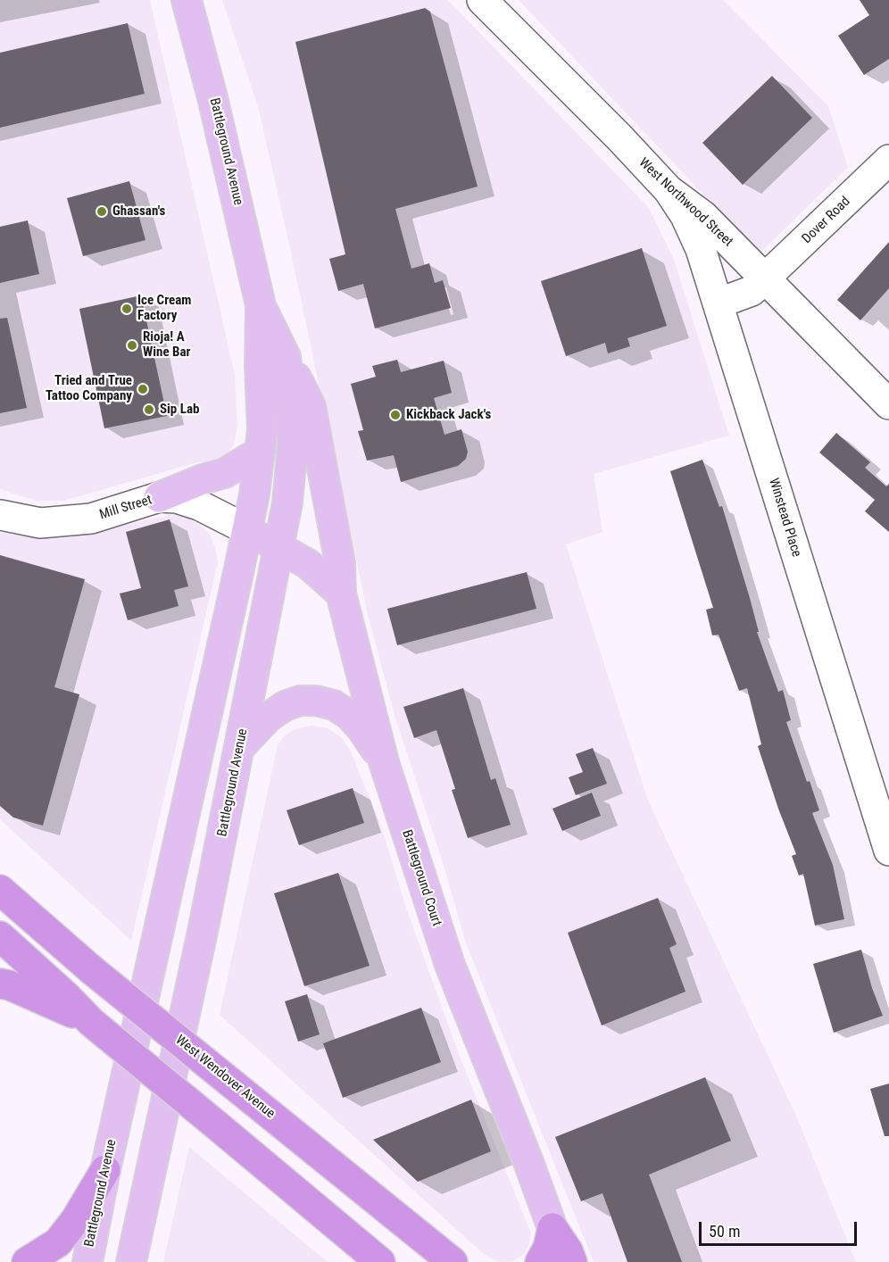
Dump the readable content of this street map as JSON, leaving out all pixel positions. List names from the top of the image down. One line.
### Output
{"streets":{"highway":["West Wendover Avenue"],"main road":["Battleground Avenue","Battleground Court"],"street":["West Northwood Street","Dover Road","Mill Street","Winstead Place"]},"crossings":[["Battleground Avenue","Mill Street"],["Battleground Avenue","Battleground Court"],["West Northwood Street","Dover Road"],["West Northwood Street","Winstead Place"],["Dover Road","Winstead Place"]],"places":["Ghassan's","Ice Cream Factory","Rioja! A Wine Bar","Tried and True Tattoo Company","Sip Lab","Kickback Jack's"],"scale_bar":"50 m"}
